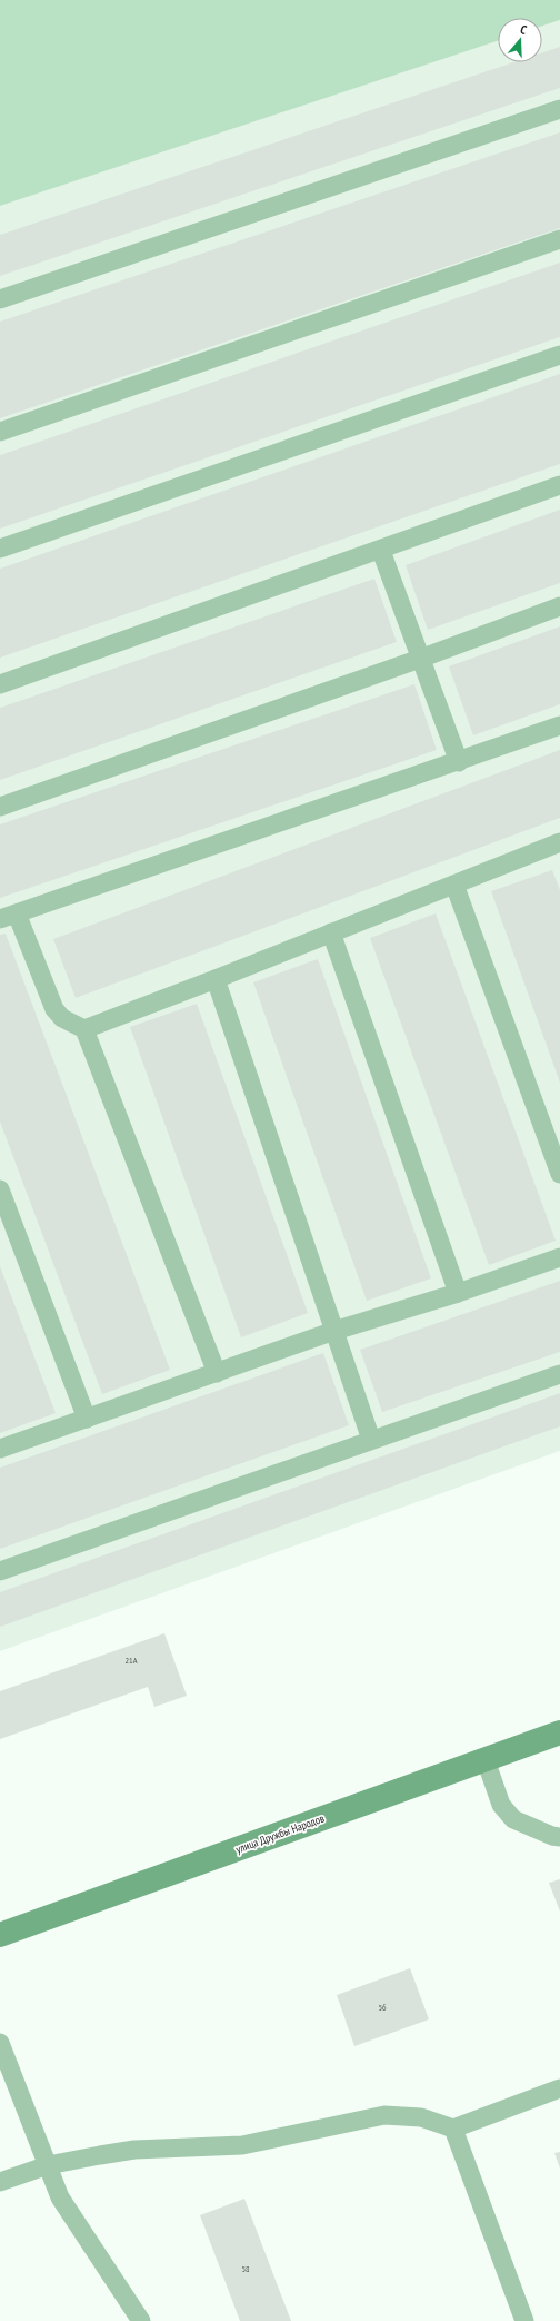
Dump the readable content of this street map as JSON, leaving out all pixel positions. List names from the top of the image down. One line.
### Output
{"streets":{"main road":["улица Дружбы Народов"]},"house_numbers":["21А","56","58"],"north":"top"}
